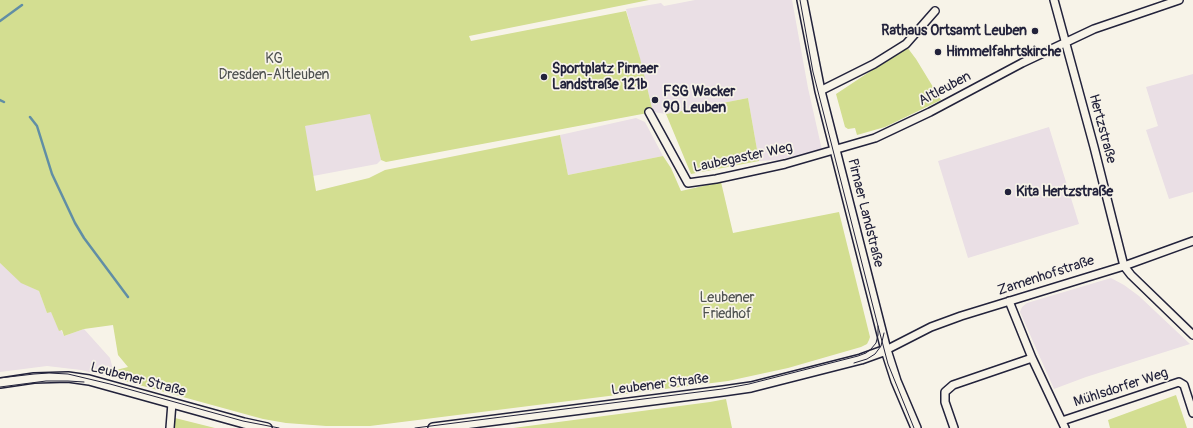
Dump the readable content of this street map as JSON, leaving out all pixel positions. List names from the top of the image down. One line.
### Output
{"streets":{"street":["Altleuben","Hertzstraße","Laubegaster Weg","Pirnaer Landstraße","Zamenhofstraße","Leubener Straße","Mühlsdorfer Weg"]},"crossings":[["Altleuben","Hertzstraße"],["Altleuben","Laubegaster Weg"],["Altleuben","Pirnaer Landstraße"],["Hertzstraße","Zamenhofstraße"],["Laubegaster Weg","Pirnaer Landstraße"],["Pirnaer Landstraße","Zamenhofstraße"],["Pirnaer Landstraße","Leubener Straße"],["Zamenhofstraße","Leubener Straße"]],"parks":["KG Dresden-Altleuben","Leubener Friedhof"],"places":["Rathaus Ortsamt Leuben","Himmelfahrtskirche","Sportplatz Pirnaer Landstraße 121b","FSG Wacker 90 Leuben","Kita Hertzstraße"]}
